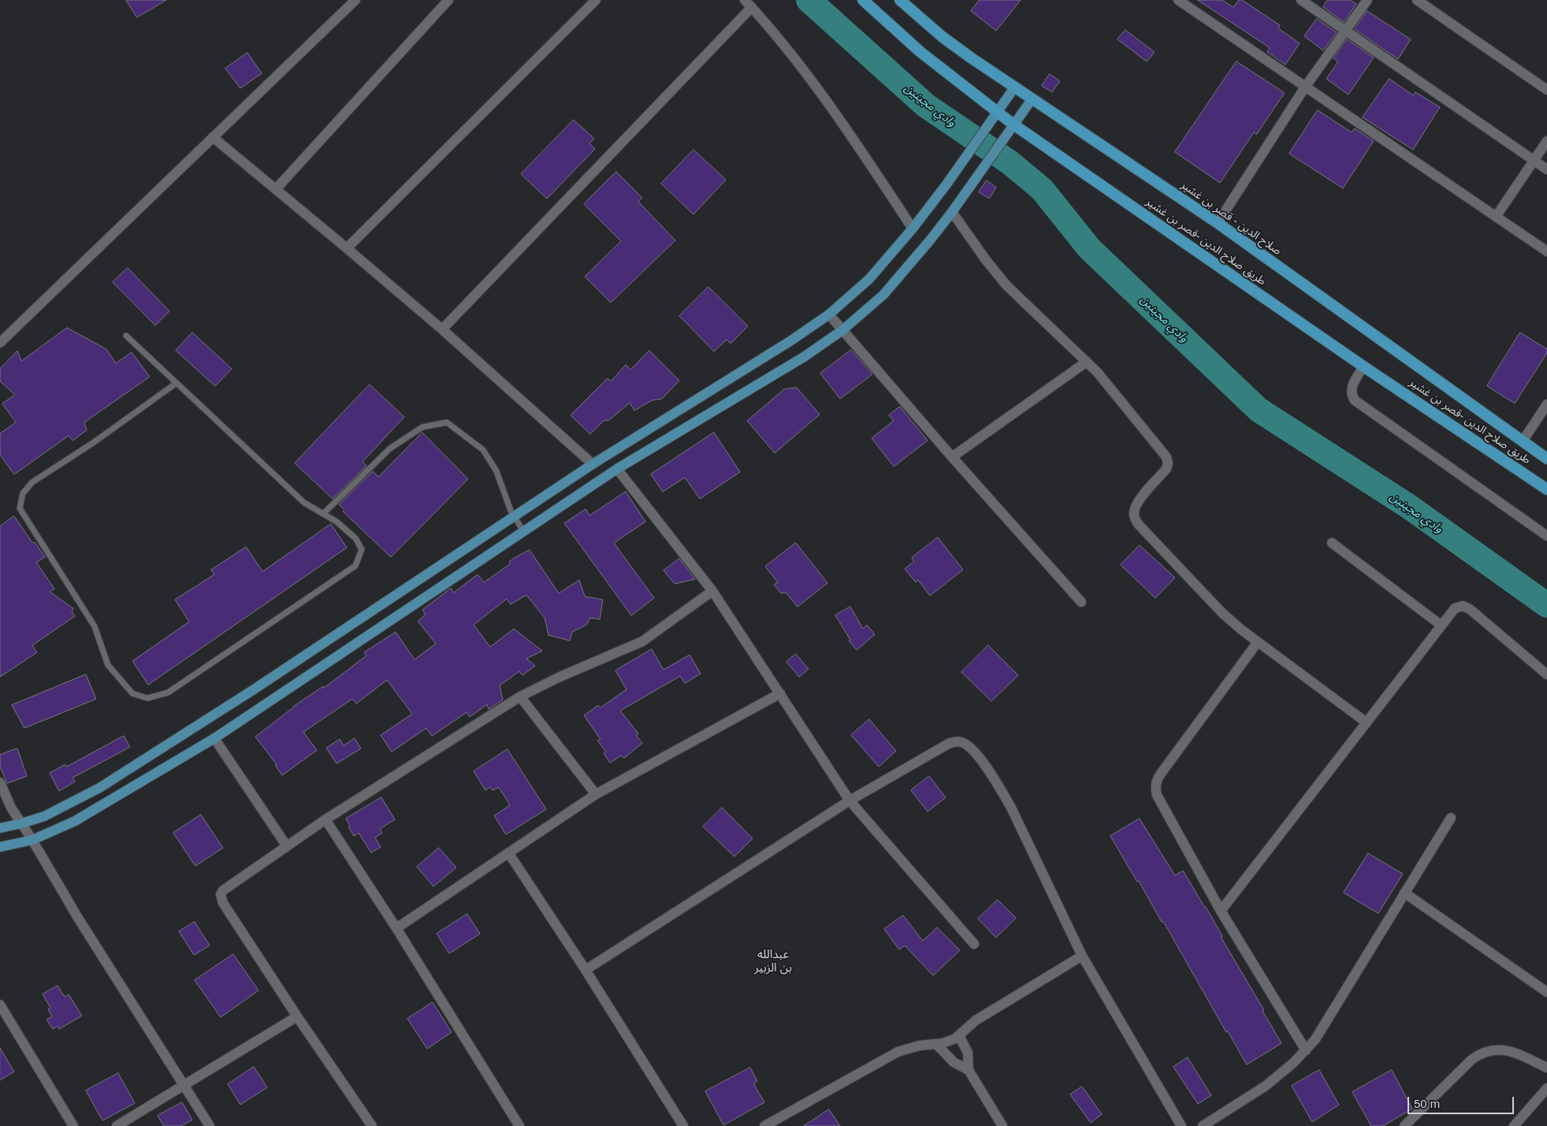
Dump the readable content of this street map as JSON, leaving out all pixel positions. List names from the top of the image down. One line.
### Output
{"streets":{"highway":["صلاح الدين - قصر بن غشير","طريق صلاح الدين -قصر بن غشير"]},"districts":["عبدالله بن الزبير"],"water":["وادي مجينين"],"scale_bar":"50 m"}
